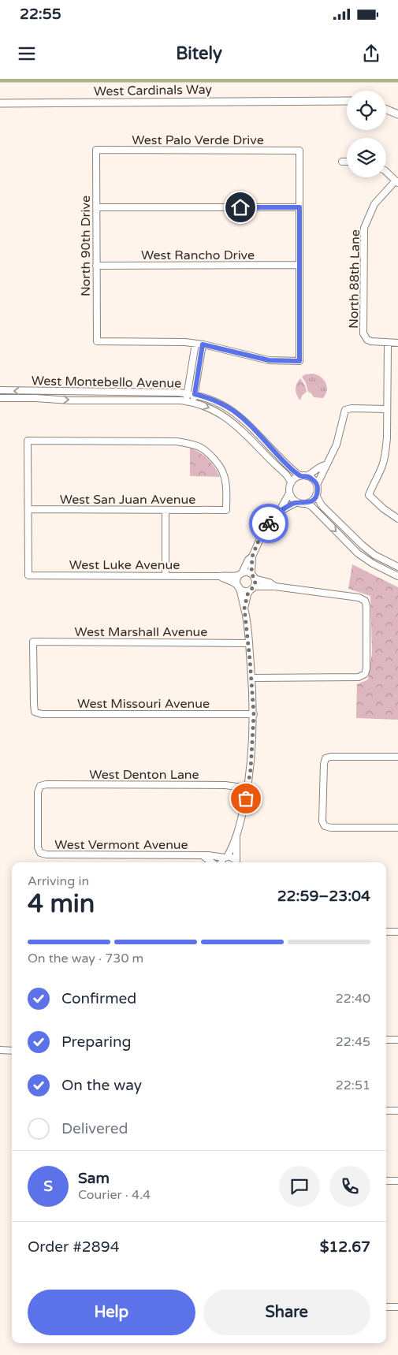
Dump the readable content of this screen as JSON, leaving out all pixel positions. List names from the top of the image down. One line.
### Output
{"streets":{"main road":["West Cardinals Way"],"street":["West Palo Verde Drive","North 90th Drive","West Rancho Drive","North 88th Lane","West Montebello Avenue","West San Juan Avenue","West Luke Avenue","West Marshall Avenue","West Missouri Avenue","West Denton Lane","West Vermont Avenue"]},"crossings":[["West Palo Verde Drive","North 90th Drive"],["North 90th Drive","West Rancho Drive"],["West San Juan Avenue","West Luke Avenue"],["West Marshall Avenue","West Missouri Avenue"],["West Denton Lane","West Vermont Avenue"]],"page":{"status":"22:55","header":"Bitely","heading":["4 min","Arriving in","22:59–23:04"],"panel":["Sam","Courier · 4.4","Order #2894","$12.67"],"bar":"On the way · 730 m","list":[["Confirmed","22:40"],["Preparing","22:45"],["On the way","22:51"],"Delivered"],"round":"S","buttons":["Help","Share"]}}
